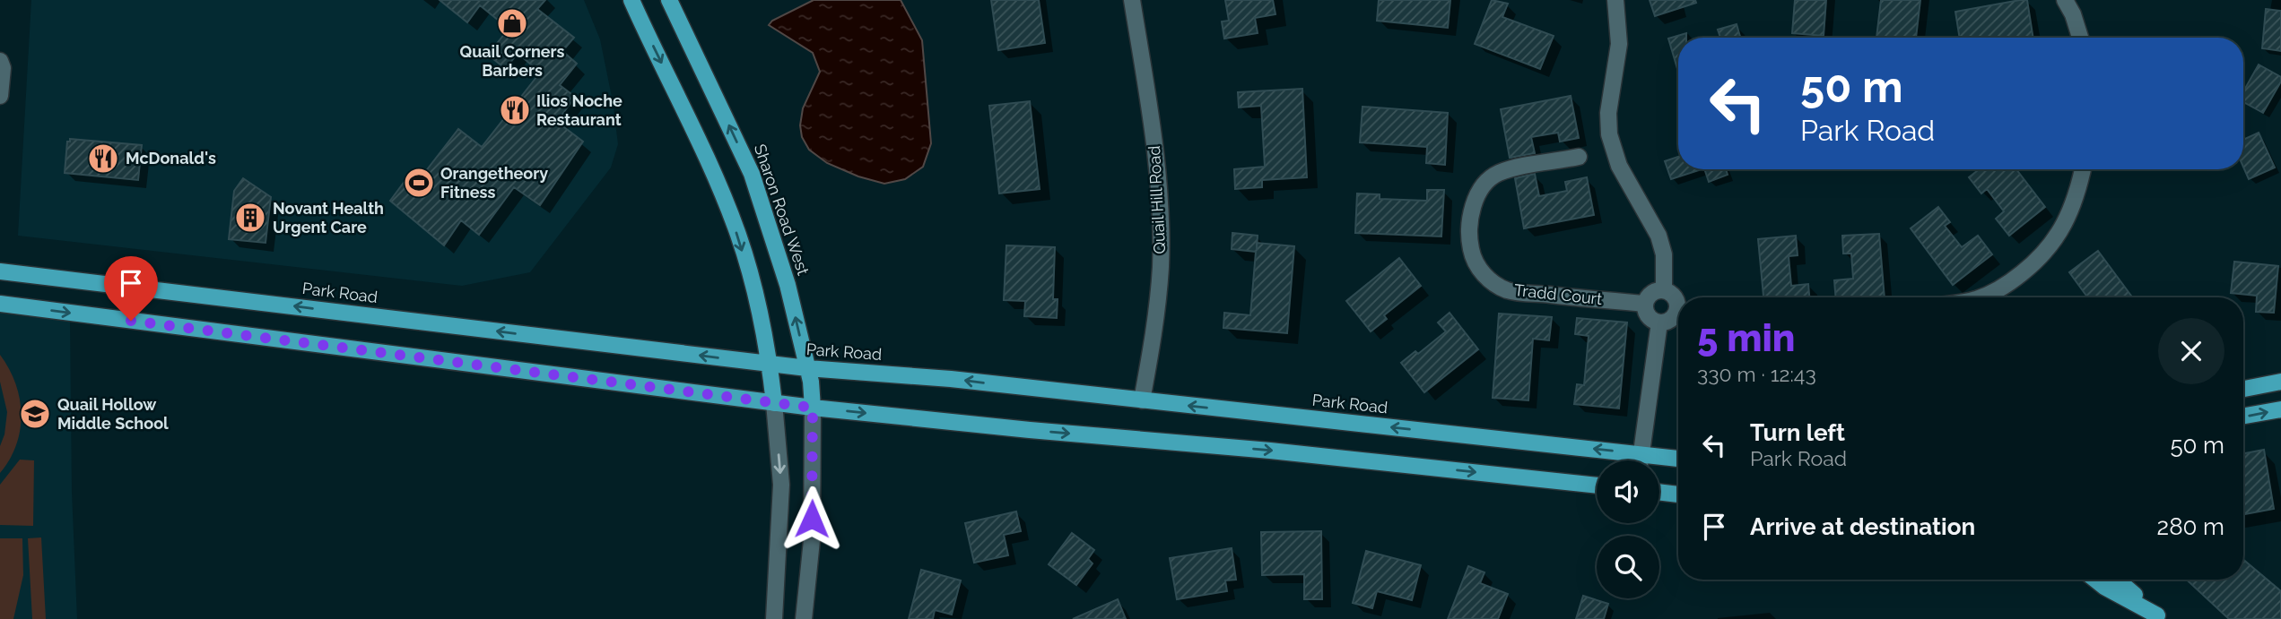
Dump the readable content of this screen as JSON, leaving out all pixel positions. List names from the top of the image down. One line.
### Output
{"streets":{"main road":["Sharon Road West","Park Road"],"street":["Quail Hill Road","Tradd Court"]},"crossings":[["Quail Hill Road","Park Road"],["Sharon Road West","Park Road"]],"places":{"shop":["Quail Corners Barbers"],"restaurant":["Ilios Noche Restaurant","McDonald's"],"sports":["Orangetheory Fitness"],"building":["Novant Health Urgent Care"],"school or university":["Quail Hollow Middle School"]},"page":{"turn":["50 m","Park Road"],"heading":["5 min","330 m · 12:43"],"list":[{"name":"Turn left","note":"Park Road","value":"50 m"},{"name":"Arrive at destination","value":"280 m"}]}}
